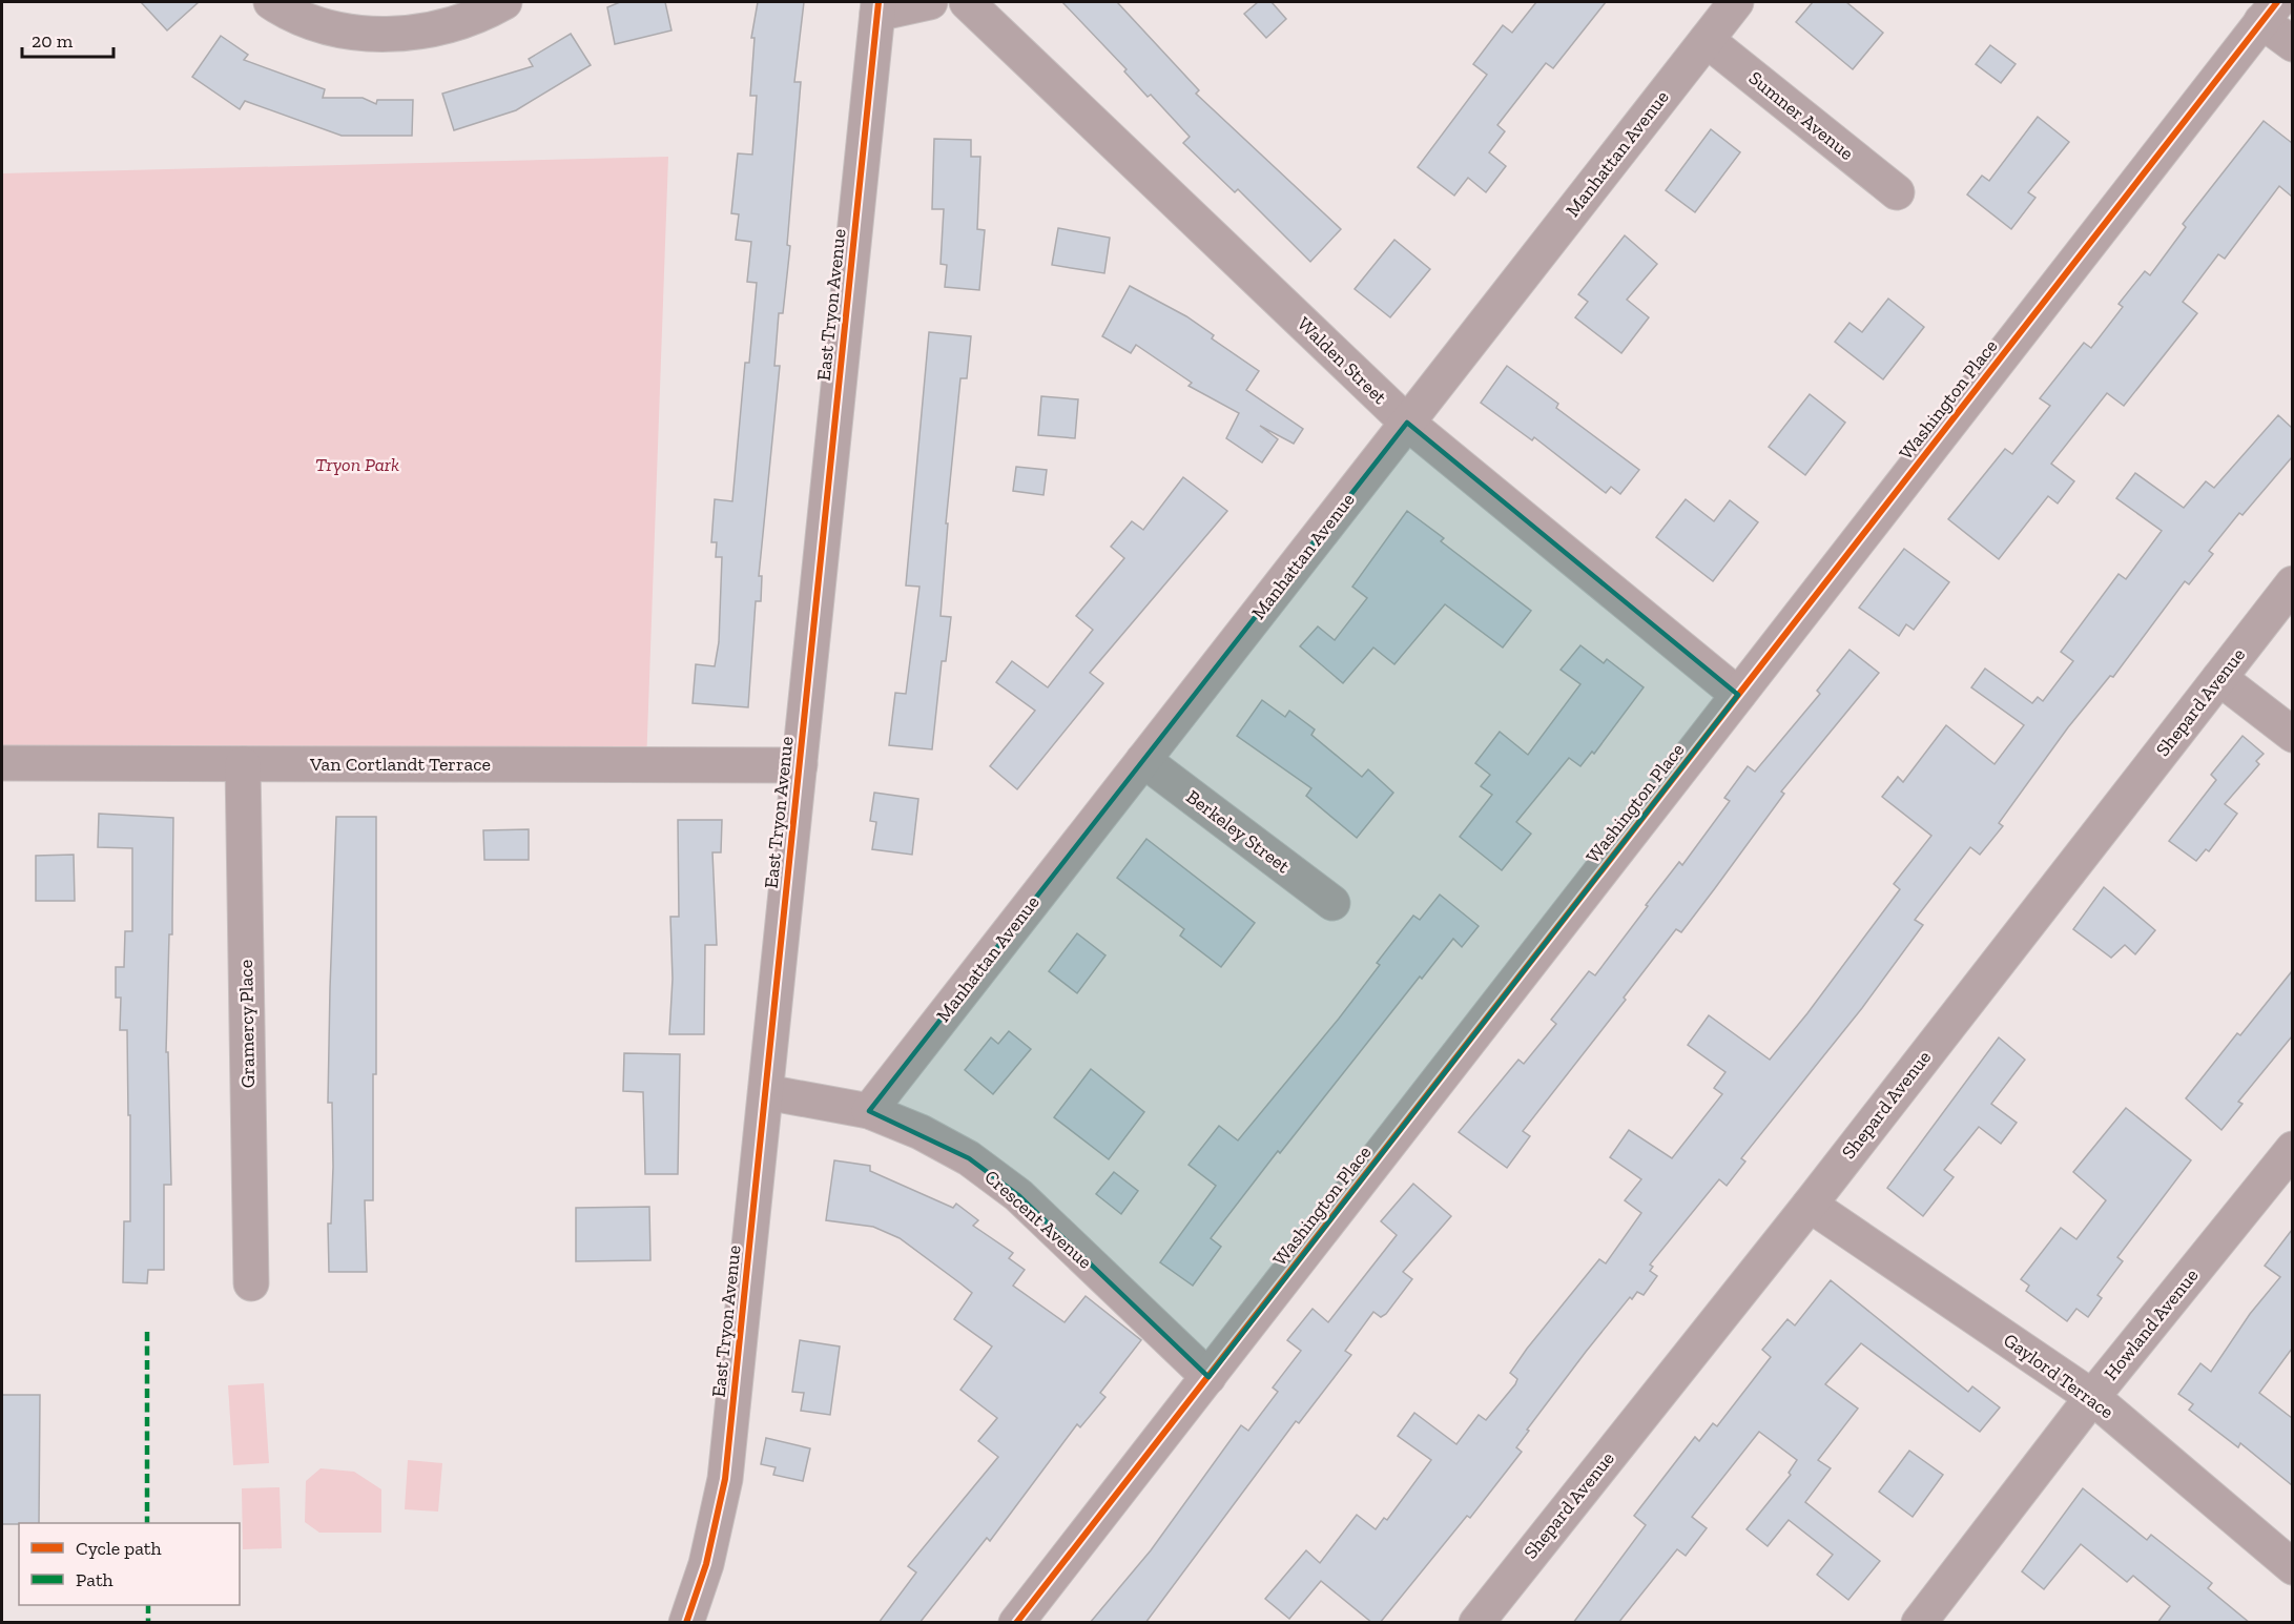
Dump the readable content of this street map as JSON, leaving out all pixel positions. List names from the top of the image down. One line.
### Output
{"streets":{"street":["Sumner Avenue","Manhattan Avenue","East Tryon Avenue","Walden Street","Washington Place","Shepard Avenue","Van Cortlandt Terrace","Berkeley Street","Gramercy Place","Crescent Avenue","Howland Avenue","Gaylord Terrace"]},"crossings":[["Sumner Avenue","Manhattan Avenue"],["Manhattan Avenue","Walden Street"],["Manhattan Avenue","Berkeley Street"],["Manhattan Avenue","Crescent Avenue"],["East Tryon Avenue","Van Cortlandt Terrace"],["East Tryon Avenue","Crescent Avenue"],["Walden Street","Washington Place"],["Washington Place","Crescent Avenue"],["Shepard Avenue","Gaylord Terrace"],["Van Cortlandt Terrace","Gramercy Place"],["Howland Avenue","Gaylord Terrace"]],"parks":["Tryon Park"],"legend":["Cycle path","Path"],"scale_bar":"20 m"}
